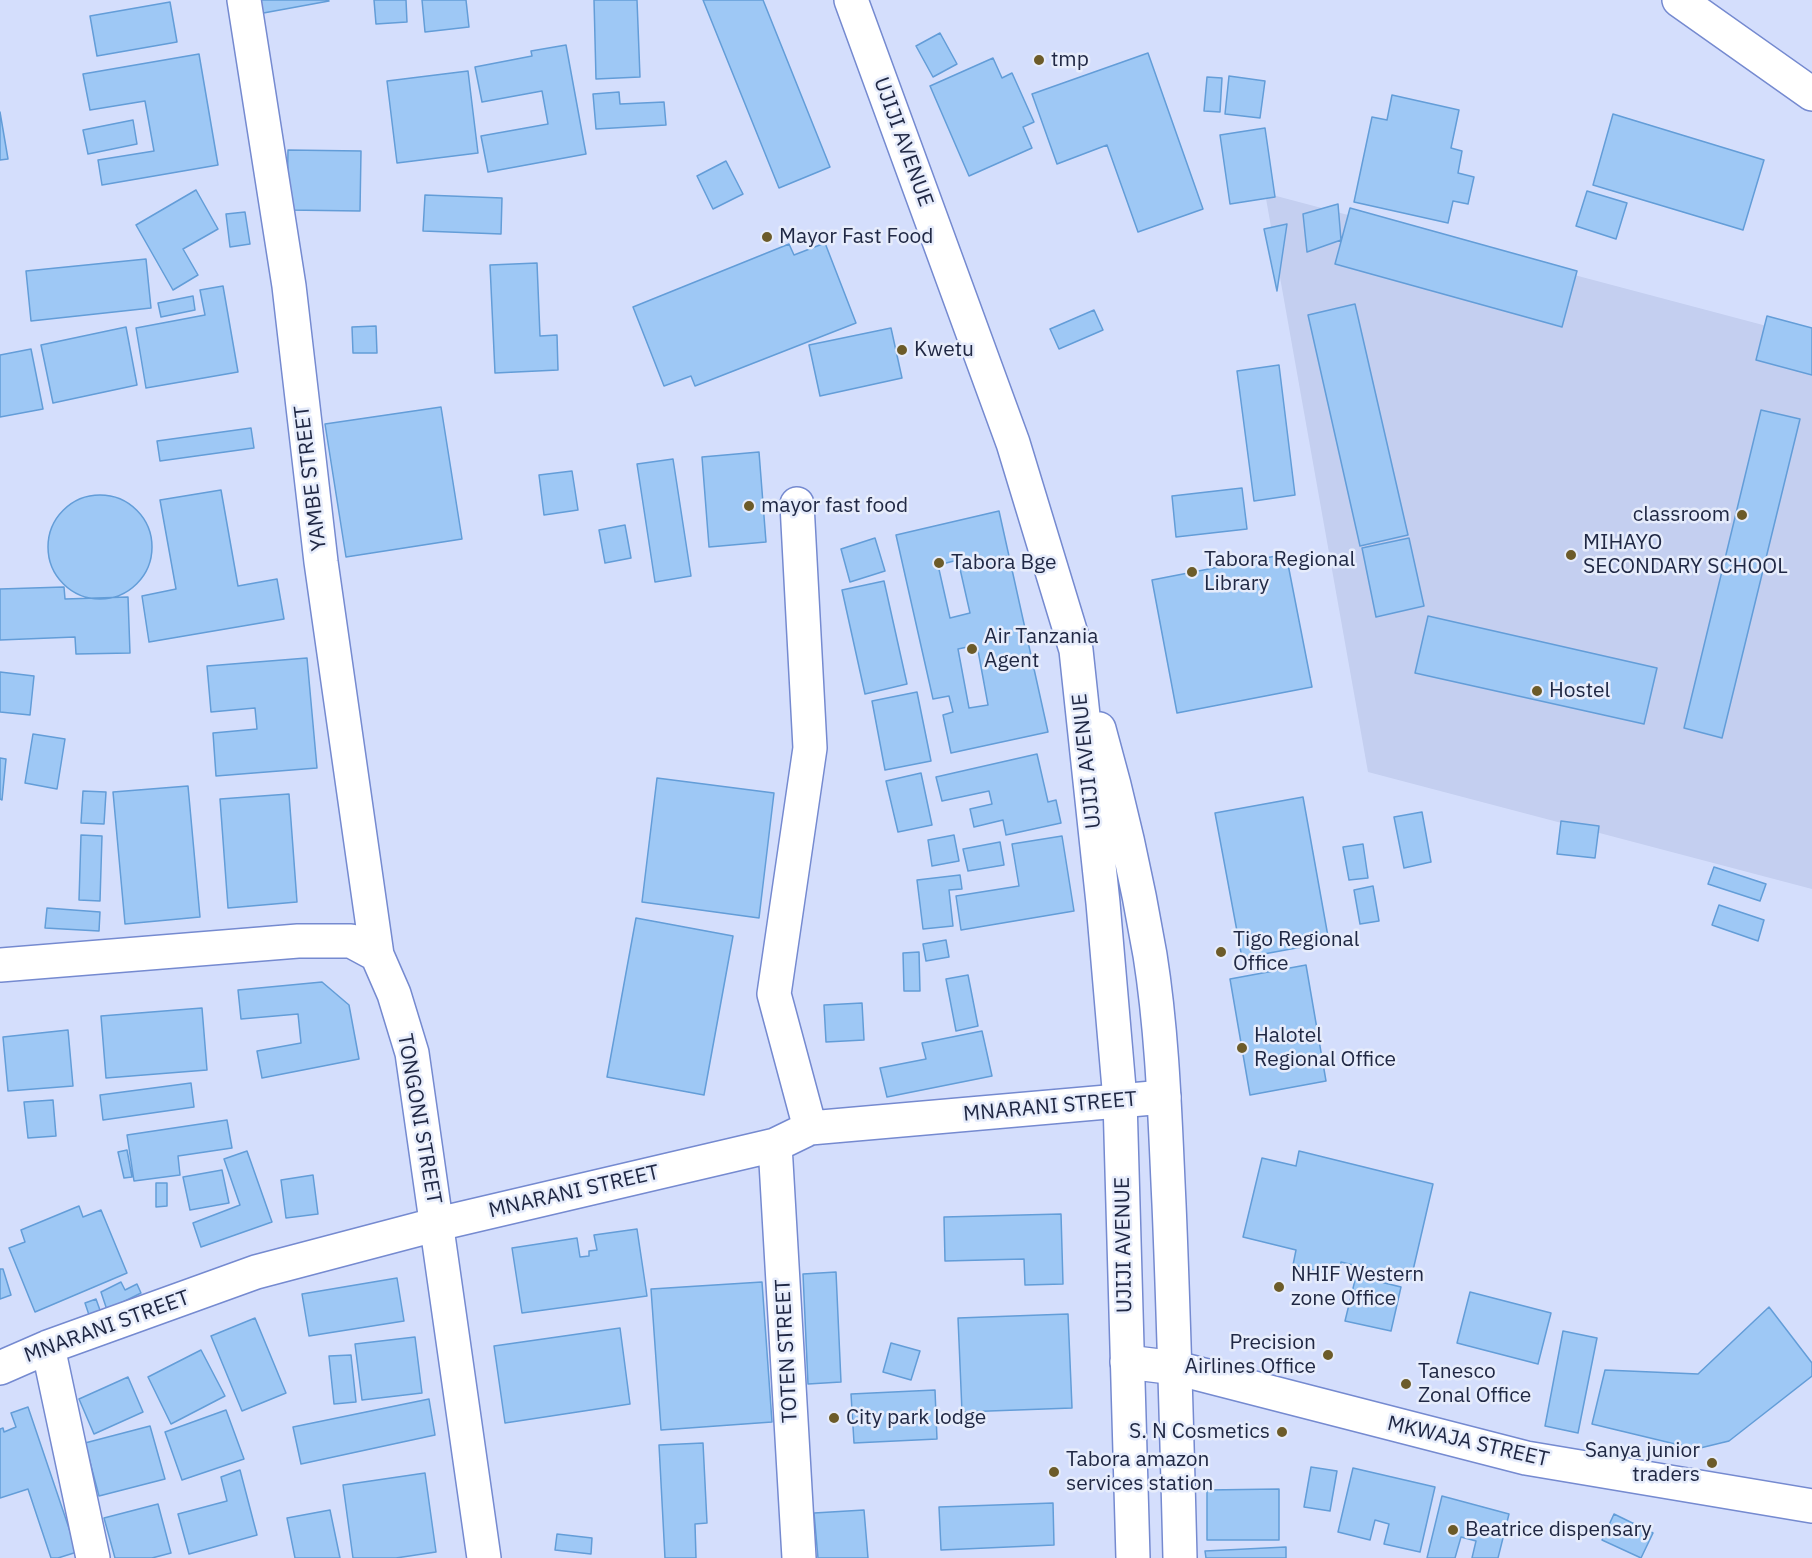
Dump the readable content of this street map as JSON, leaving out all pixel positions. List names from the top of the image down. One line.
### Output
{"streets":{"main road":["UJIJI AVENUE","YAMBE STREET","MNARANI STREET","TONGONI STREET","TOTEN STREET","MKWAJA STREET"]},"crossings":[["UJIJI AVENUE","MNARANI STREET"],["UJIJI AVENUE","MKWAJA STREET"],["YAMBE STREET","TONGONI STREET"],["MNARANI STREET","TONGONI STREET"],["MNARANI STREET","TOTEN STREET"]],"places":["tmp","Mayor Fast Food","Kwetu","mayor fast food","classroom","MIHAYO SECONDARY SCHOOL","Tabora Bge","Tabora Regional Library","Air Tanzania Agent","Hostel","Tigo Regional Office","Halotel Regional Office","NHIF Western zone Office","Precision Airlines Office","Tanesco Zonal Office","City park lodge","S. N Cosmetics","Sanya junior traders","Tabora amazon services station","Beatrice dispensary"]}
